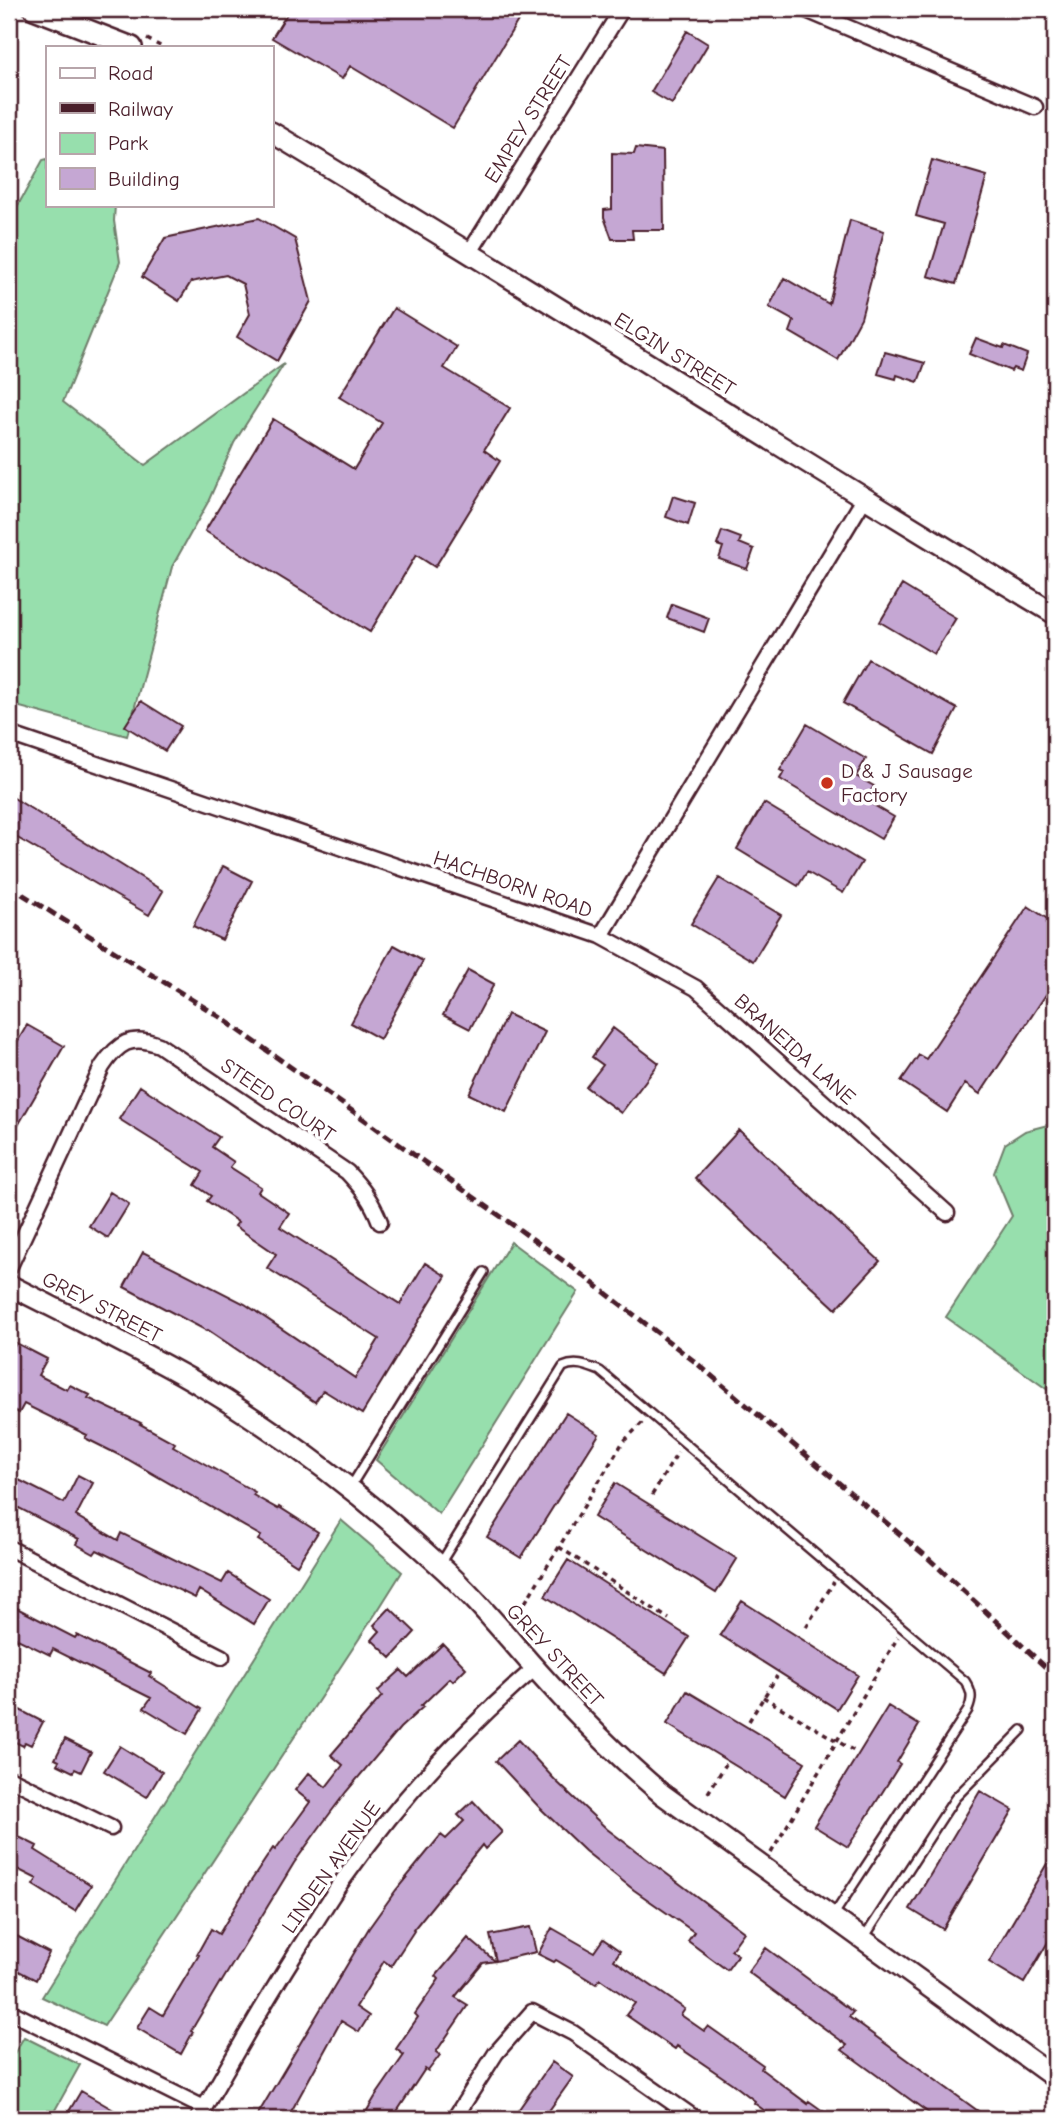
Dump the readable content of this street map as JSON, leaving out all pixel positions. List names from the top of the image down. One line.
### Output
{"streets":{"street":["EMPEY STREET","ELGIN STREET","HACHBORN ROAD","BRANEIDA LANE","STEED COURT","GREY STREET","LINDEN AVENUE"]},"crossings":[["EMPEY STREET","ELGIN STREET"],["ELGIN STREET","HACHBORN ROAD"],["HACHBORN ROAD","BRANEIDA LANE"],["GREY STREET","LINDEN AVENUE"]],"places":["D & J Sausage Factory"],"legend":["Road","Railway","Park","Building"]}
